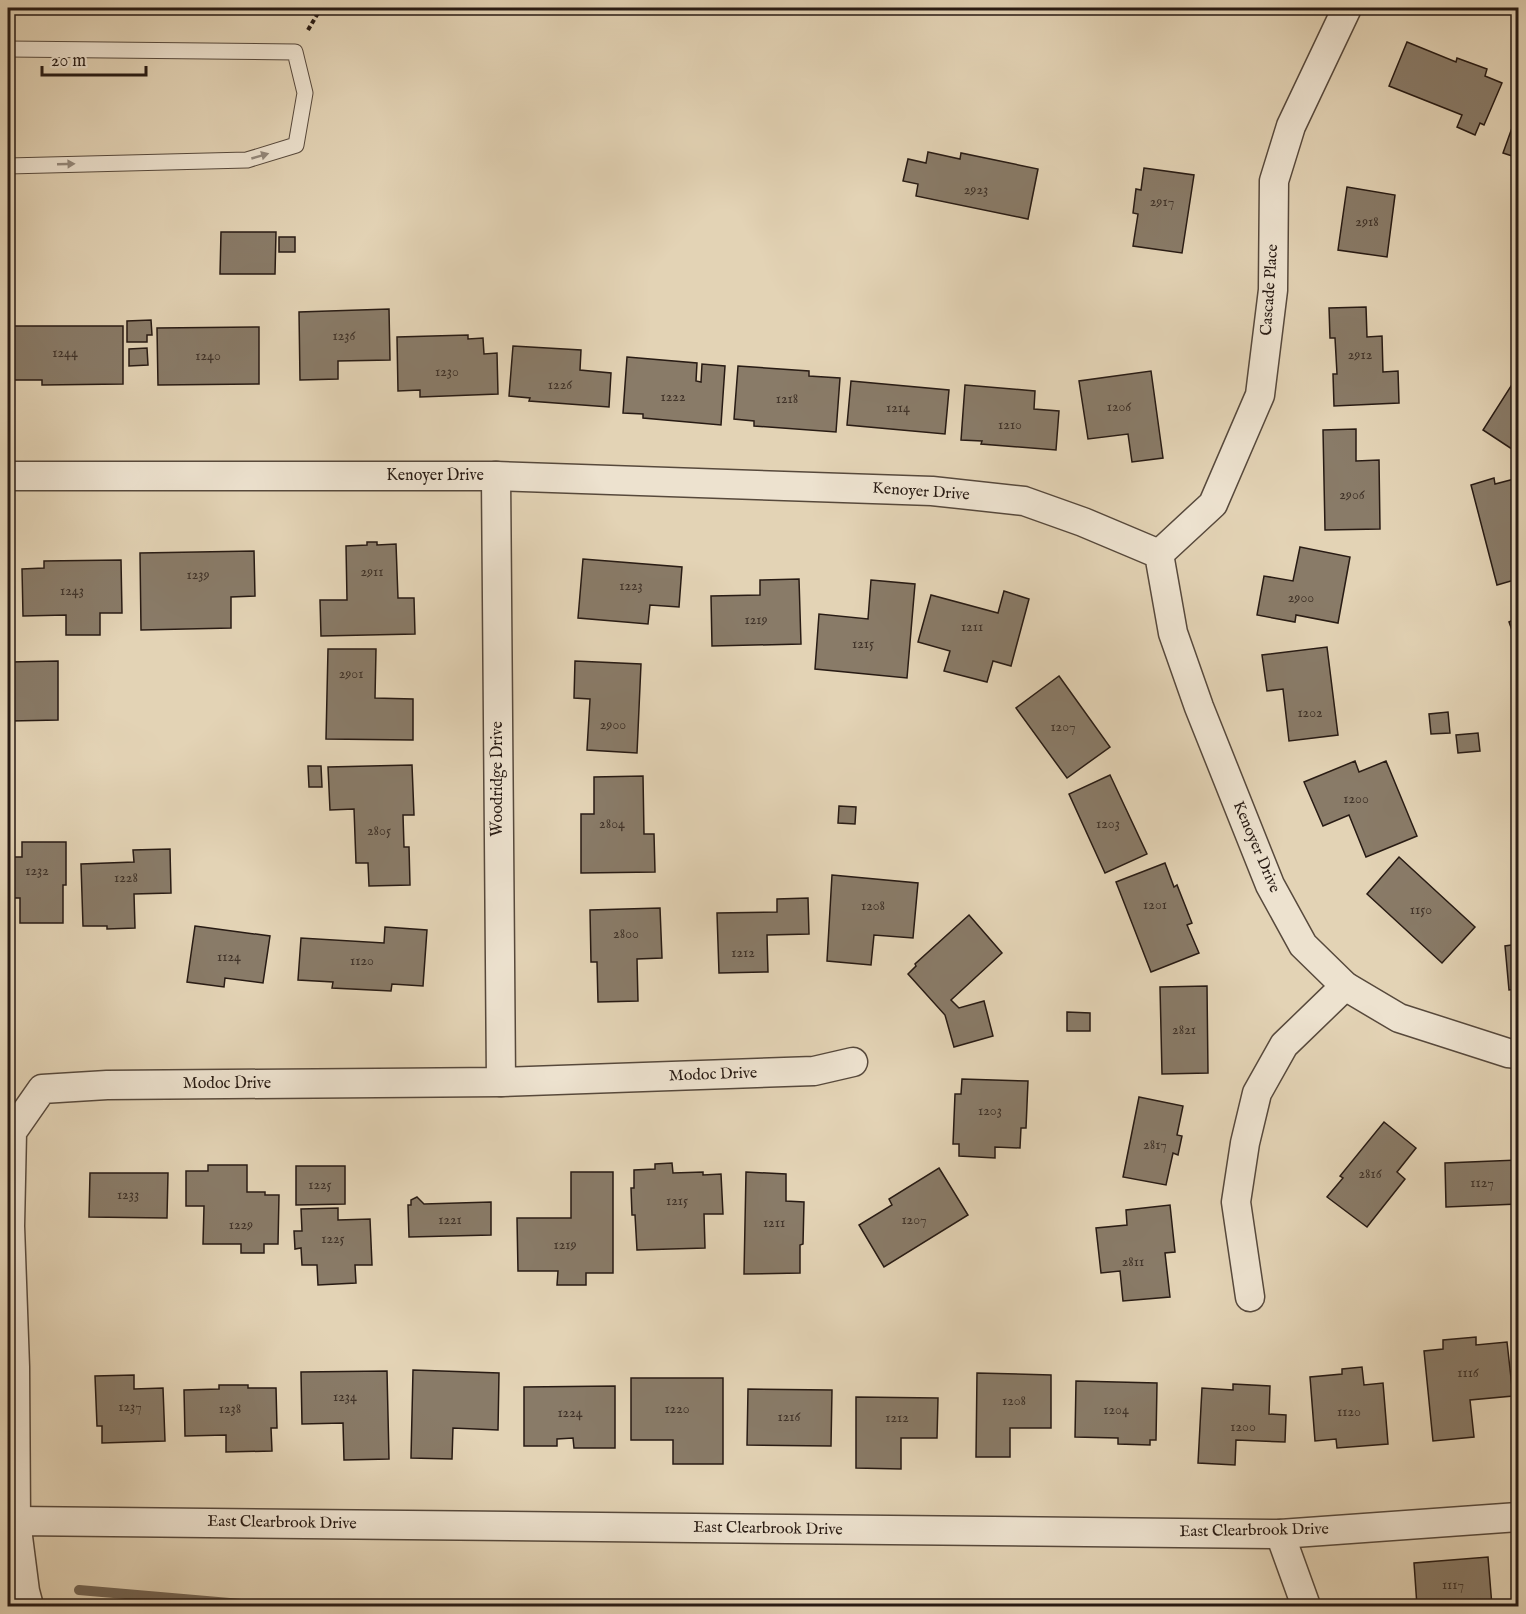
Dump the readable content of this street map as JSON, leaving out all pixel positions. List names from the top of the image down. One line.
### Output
{"streets":{"street":["Cascade Place","Kenoyer Drive","Woodridge Drive","Modoc Drive","East Clearbrook Drive"]},"crossings":[["Cascade Place","Kenoyer Drive"],["Kenoyer Drive","Woodridge Drive"],["Woodridge Drive","Modoc Drive"],["Modoc Drive","East Clearbrook Drive"]],"house_numbers":["2923","2917","2918","1236","1244","2912","1240","1230","1226","1222","1218","1206","1214","1210","2906","2911","1239","1223","1243","2900","1219","1211","1215","2901","1202","2900","1207","1200","2804","1203","2805","1232","1228","1201","1208","1150","2800","1212","1124","1120","2821","1203","2817","2816","1127","1225","1233","1215","1221","1207","1211","1229","1225","1219","2811","1116","1234","1208","1237","1238","1220","1204","1120","1224","1216","1212","1200","1117"],"scale_bar":"20 m"}
